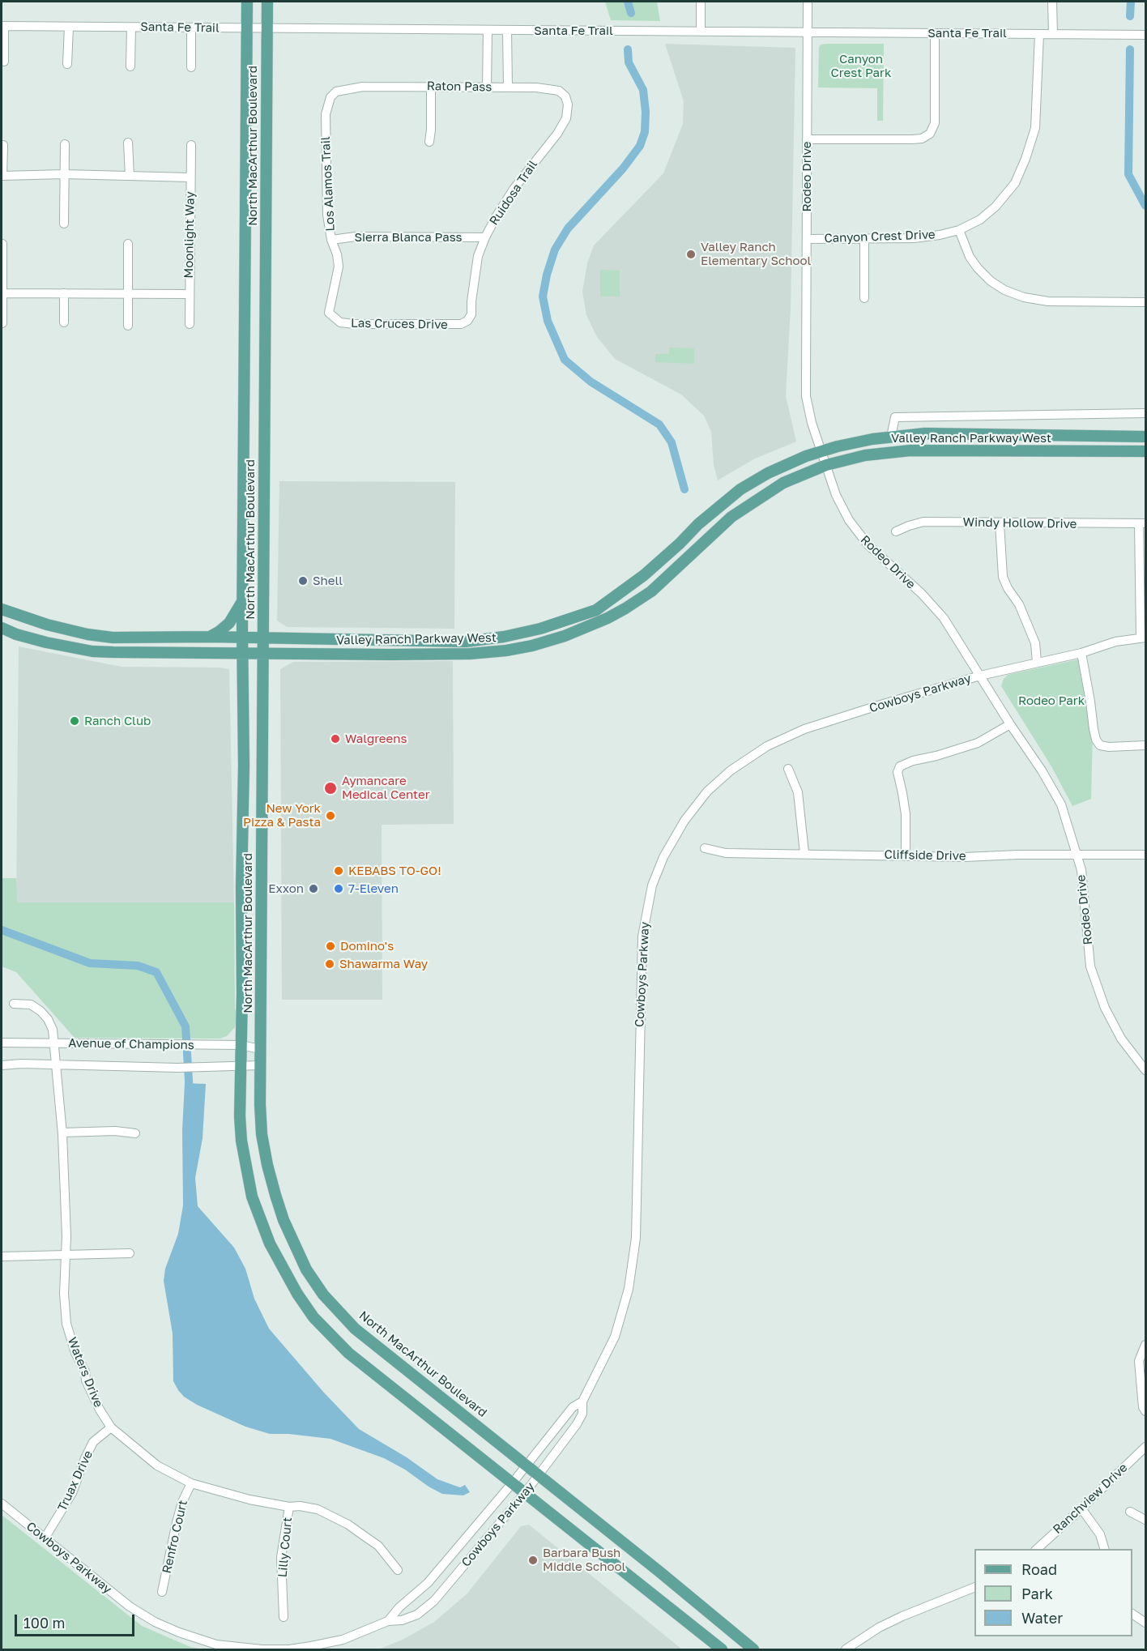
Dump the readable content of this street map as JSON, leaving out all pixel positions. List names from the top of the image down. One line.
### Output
{"streets":{"main road":["North MacArthur Boulevard","Valley Ranch Parkway West"],"street":["Santa Fe Trail","Raton Pass","Rodeo Drive","Los Alamos Trail","Ruidosa Trail","Moonlight Way","Canyon Crest Drive","Sierra Blanca Pass","Las Cruces Drive","Windy Hollow Drive","Cowboys Parkway","Cliffside Drive","Avenue of Champions","Waters Drive","Truax Drive","Ranchview Drive","Renfro Court","Lilly Court"]},"crossings":[["Santa Fe Trail","North MacArthur Boulevard"],["Santa Fe Trail","Rodeo Drive"],["Santa Fe Trail","Canyon Crest Drive"],["Raton Pass","Los Alamos Trail"],["Raton Pass","Ruidosa Trail"],["North MacArthur Boulevard","Valley Ranch Parkway West"],["North MacArthur Boulevard","Cowboys Parkway"],["North MacArthur Boulevard","Avenue of Champions"],["Rodeo Drive","Canyon Crest Drive"],["Rodeo Drive","Valley Ranch Parkway West"],["Rodeo Drive","Cowboys Parkway"],["Rodeo Drive","Cliffside Drive"],["Los Alamos Trail","Sierra Blanca Pass"],["Los Alamos Trail","Las Cruces Drive"],["Ruidosa Trail","Sierra Blanca Pass"],["Ruidosa Trail","Las Cruces Drive"],["Cowboys Parkway","Truax Drive"],["Avenue of Champions","Waters Drive"],["Waters Drive","Truax Drive"],["Waters Drive","Renfro Court"],["Waters Drive","Lilly Court"]],"parks":["Canyon Crest Park","Rodeo Park"],"places":["Valley Ranch Elementary School","Shell","Ranch Club","Walgreens","Aymancare Medical Center","New York Pizza & Pasta","KEBABS TO-GO!","Exxon","7-Eleven","Domino's","Shawarma Way","Barbara Bush Middle School"],"legend":["Road","Park","Water"],"scale_bar":"100 m"}
